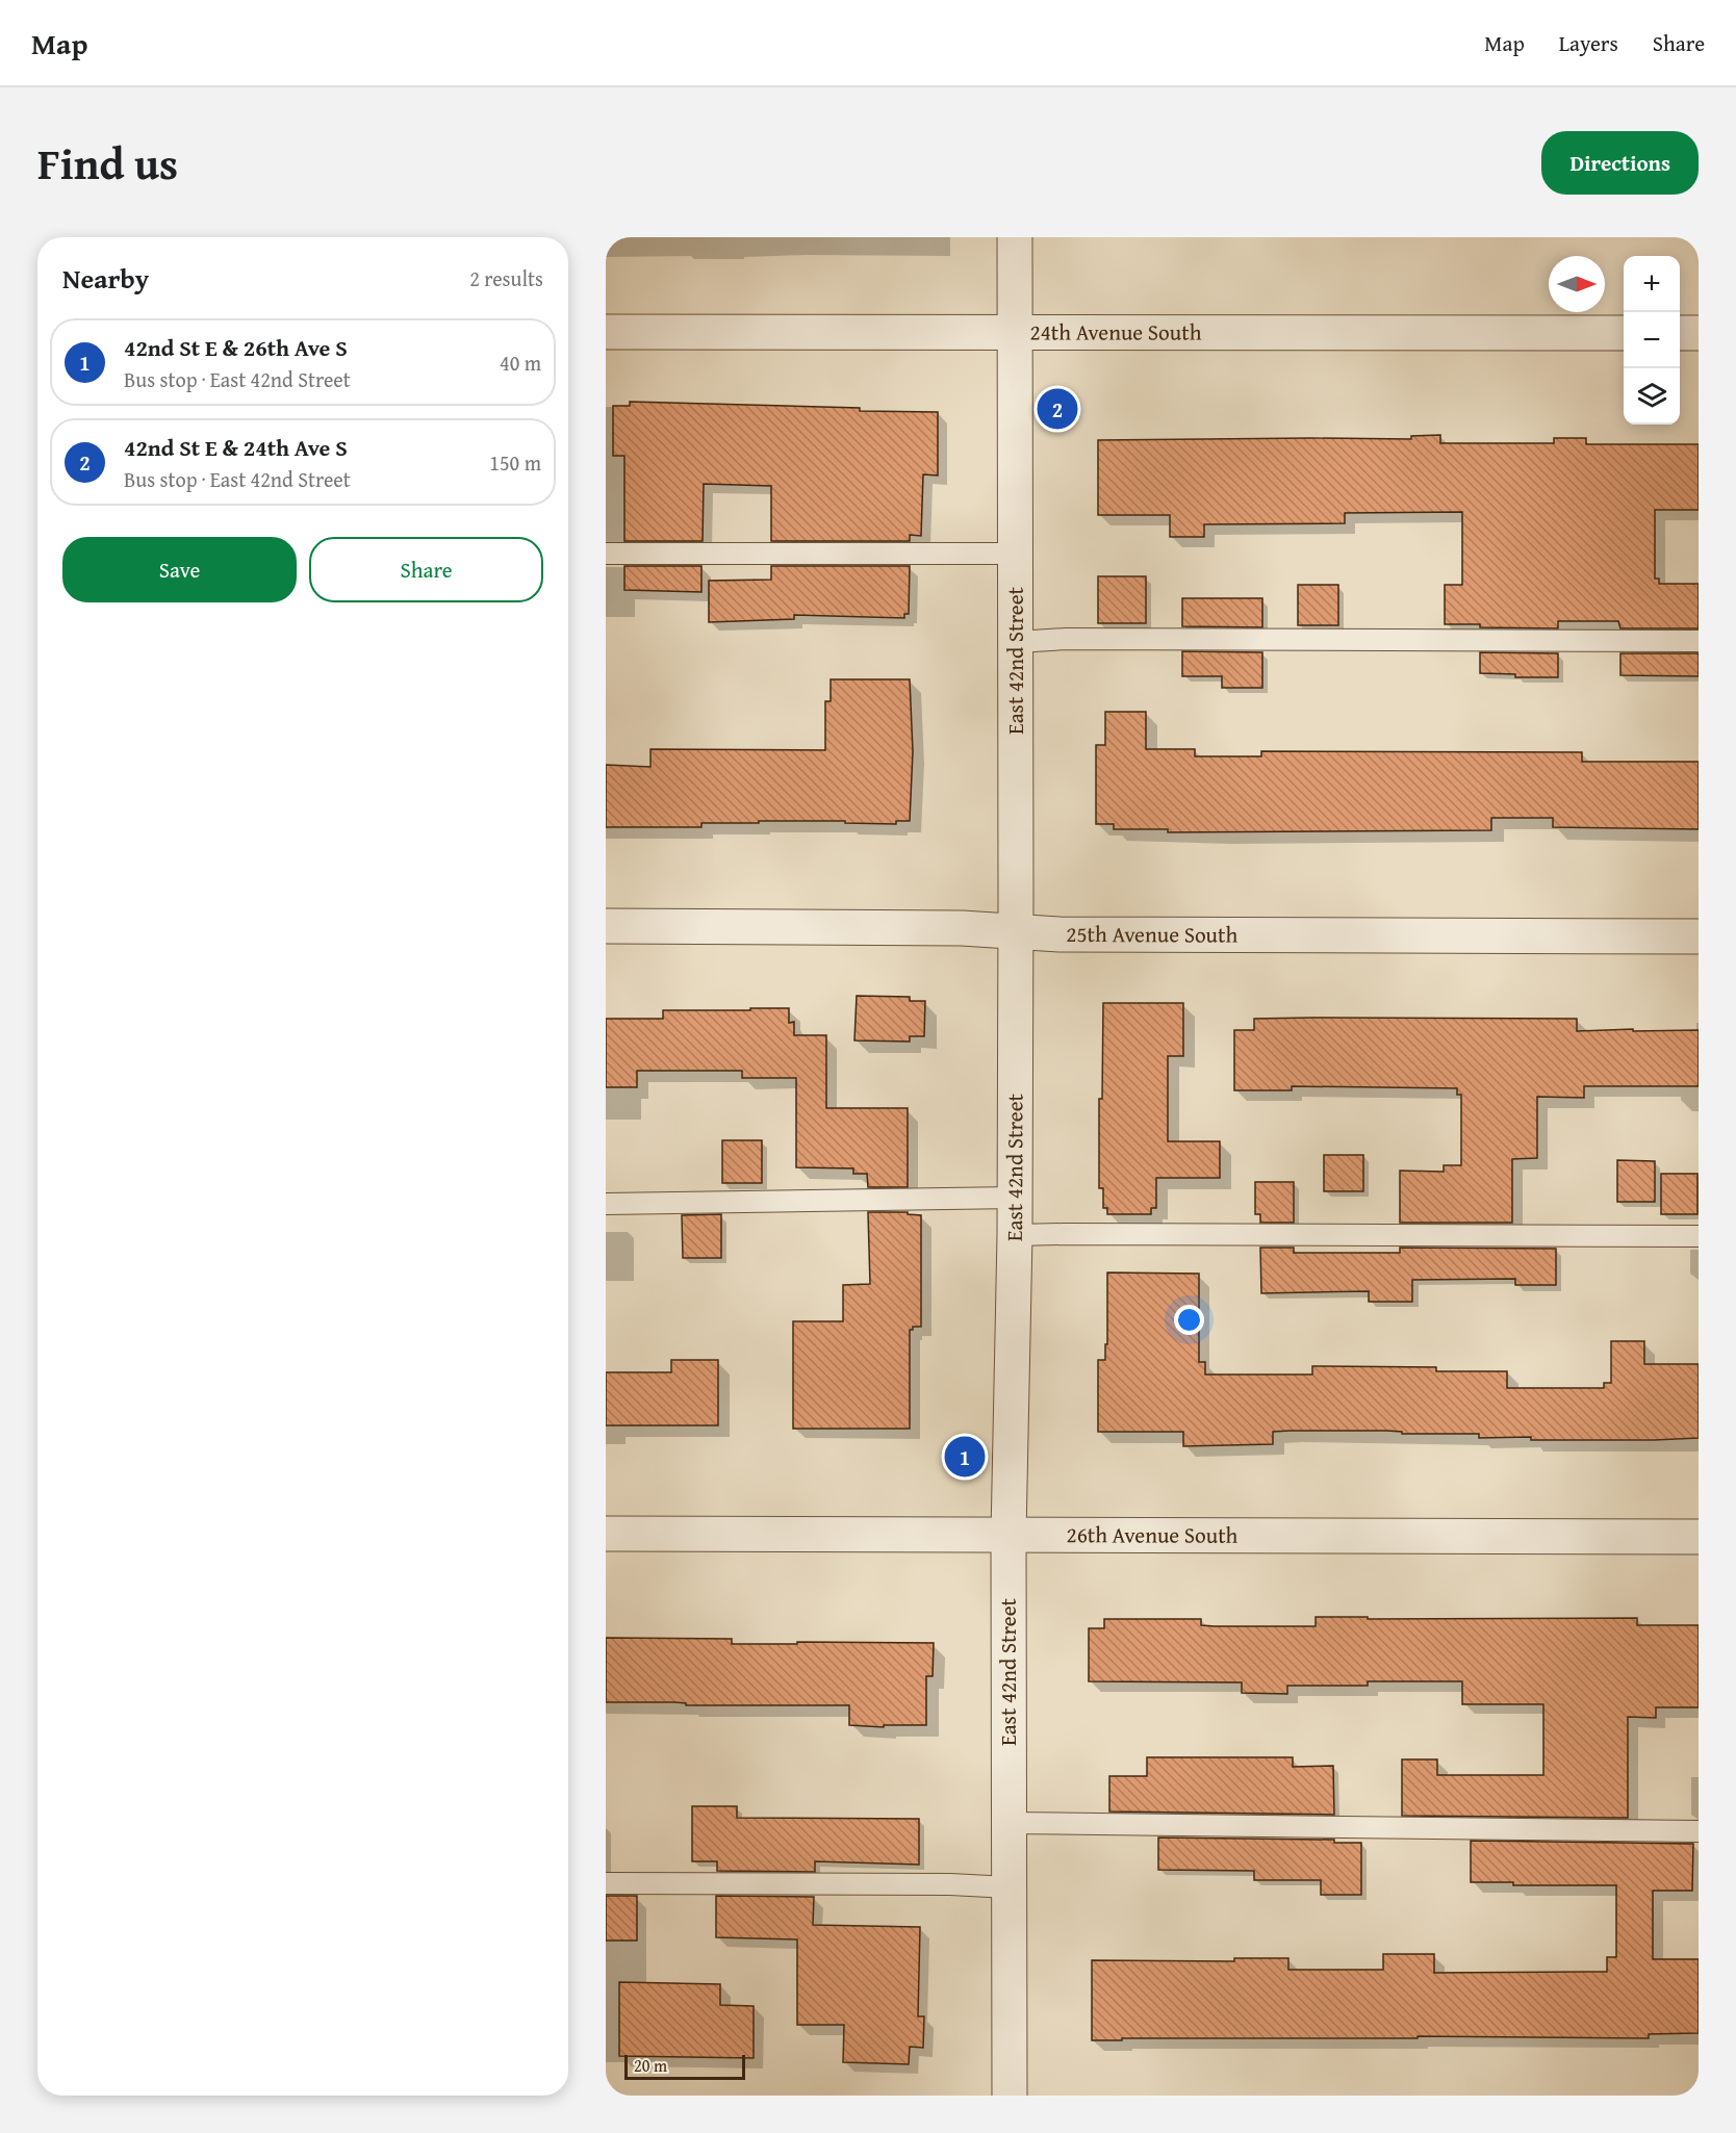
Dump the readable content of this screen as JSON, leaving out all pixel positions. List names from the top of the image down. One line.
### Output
{"streets":{"street":["24th Avenue South","East 42nd Street","25th Avenue South","26th Avenue South"]},"crossings":[["24th Avenue South","East 42nd Street"],["East 42nd Street","25th Avenue South"],["East 42nd Street","26th Avenue South"]],"scale_bar":"20 m","north":"right","page":{"header":"Map","nav":["Map","Layers","Share"],"title":"Find us","buttons":["Directions",["Save","Share"]],"heading":["Nearby","2 results"],"map_buttons":["+","−"],"list":[{"mark":"1","name":"42nd St E & 26th Ave S","note":"Bus stop · East 42nd Street","value":"40 m"},{"mark":"2","name":"42nd St E & 24th Ave S","note":"Bus stop · East 42nd Street","value":"150 m"}],"pins":["2","1"],"scale":"20 m"}}
